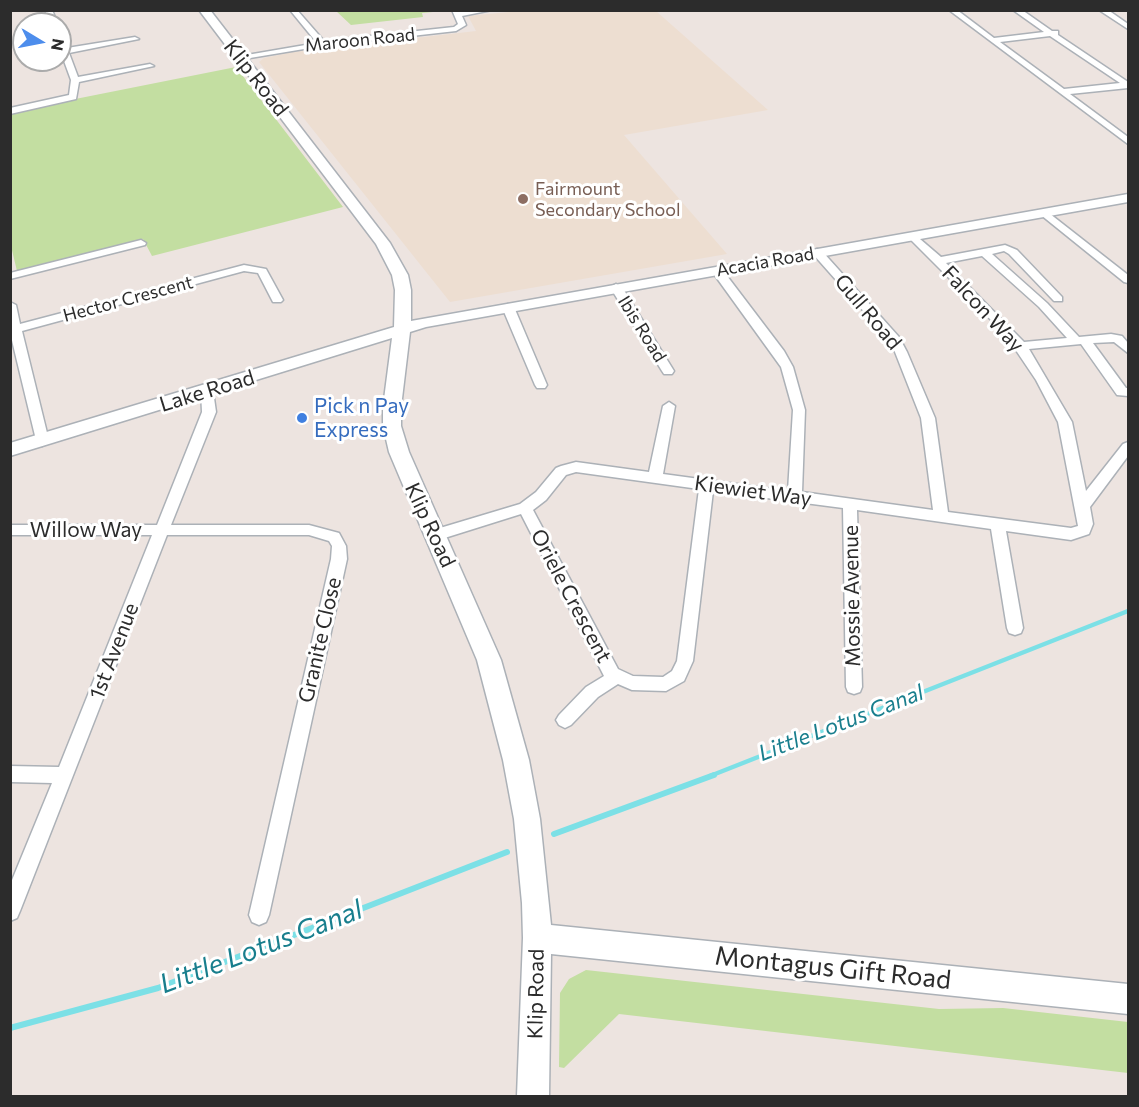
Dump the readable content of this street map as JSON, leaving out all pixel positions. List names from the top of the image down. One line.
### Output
{"streets":{"street":["Maroon Road","Klip Road","Acacia Road","Hector Crescent","Falcon Way","Gull Road","Ibis Road","Lake Road","Kiewiet Way","Willow Way","Oriele Crescent","Mossie Avenue","Granite Close","1st Avenue","Montagus Gift Road"]},"crossings":[["Maroon Road","Klip Road"],["Klip Road","Acacia Road"],["Klip Road","Lake Road"],["Klip Road","Kiewiet Way"],["Klip Road","Montagus Gift Road"],["Acacia Road","Falcon Way"],["Acacia Road","Gull Road"],["Acacia Road","Ibis Road"],["Acacia Road","Lake Road"],["Falcon Way","Kiewiet Way"],["Gull Road","Kiewiet Way"],["Lake Road","1st Avenue"],["Kiewiet Way","Oriele Crescent"],["Kiewiet Way","Mossie Avenue"],["Willow Way","Granite Close"],["Willow Way","1st Avenue"],["Granite Close","1st Avenue"]],"water":["Little Lotus Canal"],"places":["Fairmount Secondary School","Pick n Pay Express"],"north":"right"}
